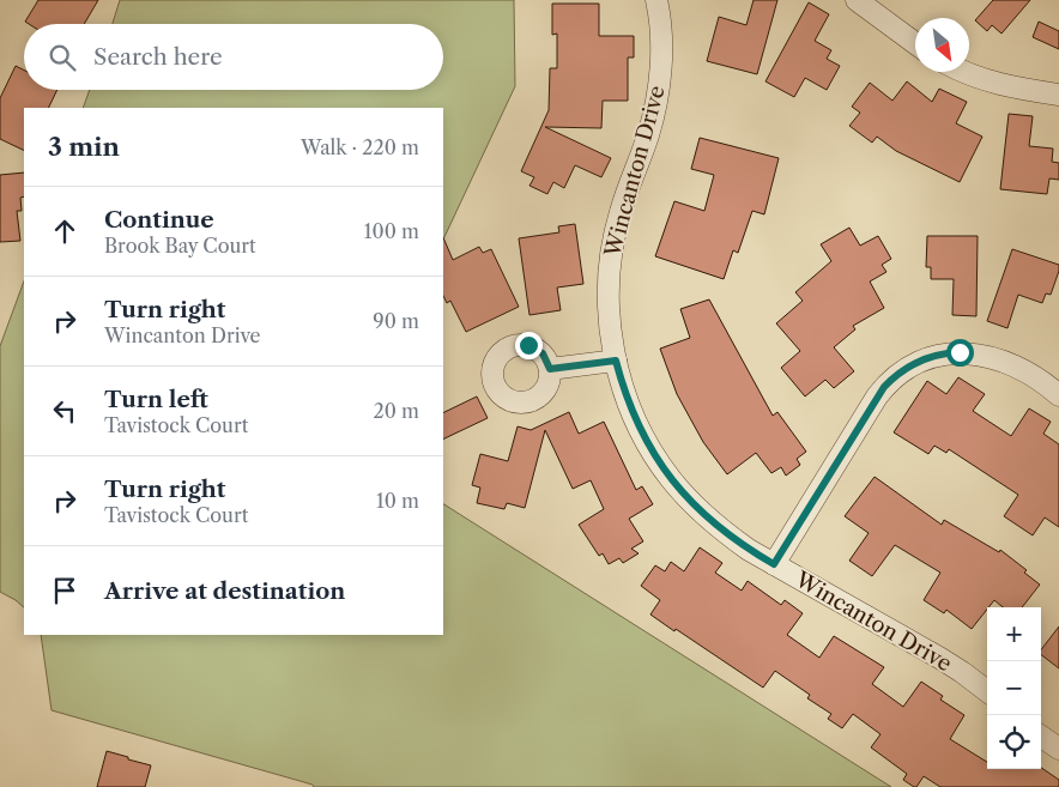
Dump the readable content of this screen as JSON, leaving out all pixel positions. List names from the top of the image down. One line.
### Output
{"streets":{"street":["Wincanton Drive"]},"north":"bottom right","page":{"search":"Search here","heading":["3 min","Walk · 220 m"],"list":[["Continue","Brook Bay Court","100 m"],["Turn right","Wincanton Drive","90 m"],["Turn left","Tavistock Court","20 m"],["Turn right","Tavistock Court","10 m"],"Arrive at destination"],"map_buttons":["+","−"]}}
